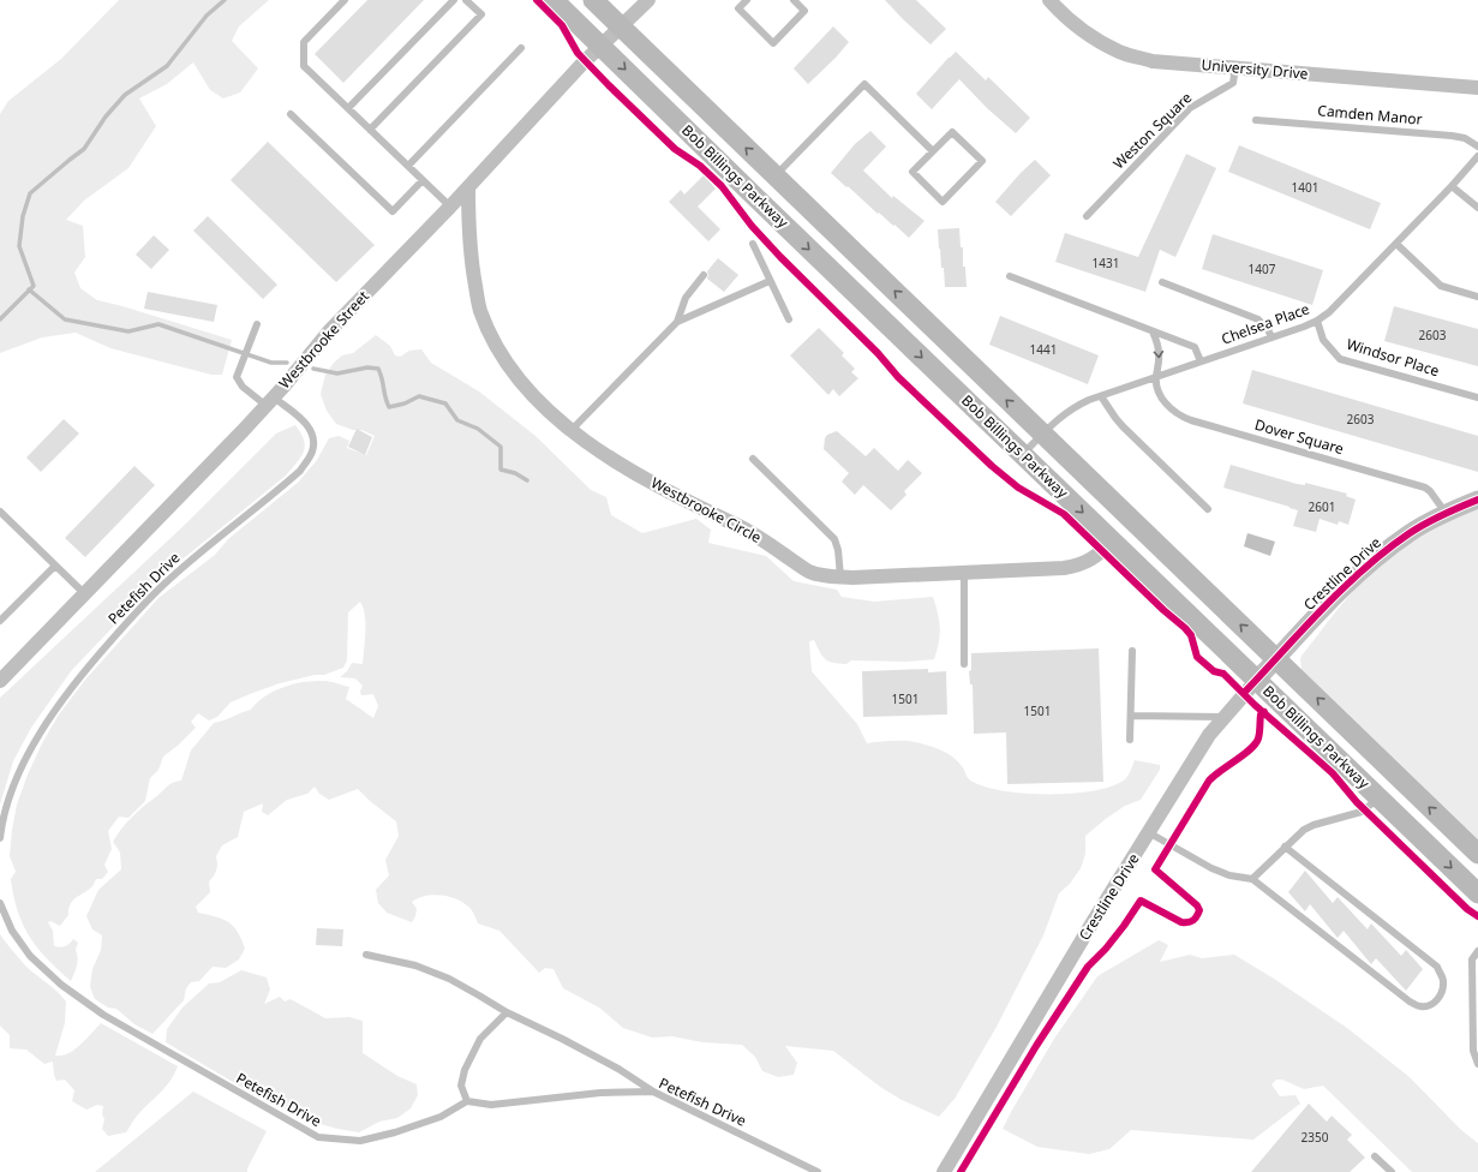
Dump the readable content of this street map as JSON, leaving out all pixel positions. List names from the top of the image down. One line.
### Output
{"streets":{"main road":["Bob Billings Parkway"],"street":["University Drive","Westbrooke Street","Westbrooke Circle","Crestline Drive"],"lane":["Camden Manor","Weston Square","Chelsea Place","Windsor Place","Dover Square","Petefish Drive"]},"crossings":[["University Drive","Weston Square"],["Bob Billings Parkway","Chelsea Place"],["Bob Billings Parkway","Westbrooke Street"],["Bob Billings Parkway","Westbrooke Circle"],["Bob Billings Parkway","Crestline Drive"],["Chelsea Place","Windsor Place"],["Chelsea Place","Dover Square"],["Westbrooke Street","Westbrooke Circle"],["Westbrooke Street","Petefish Drive"],["Dover Square","Crestline Drive"]],"house_numbers":["1401","1431","1407","2603","1441","2603","2601","1501","1501","2350"]}
